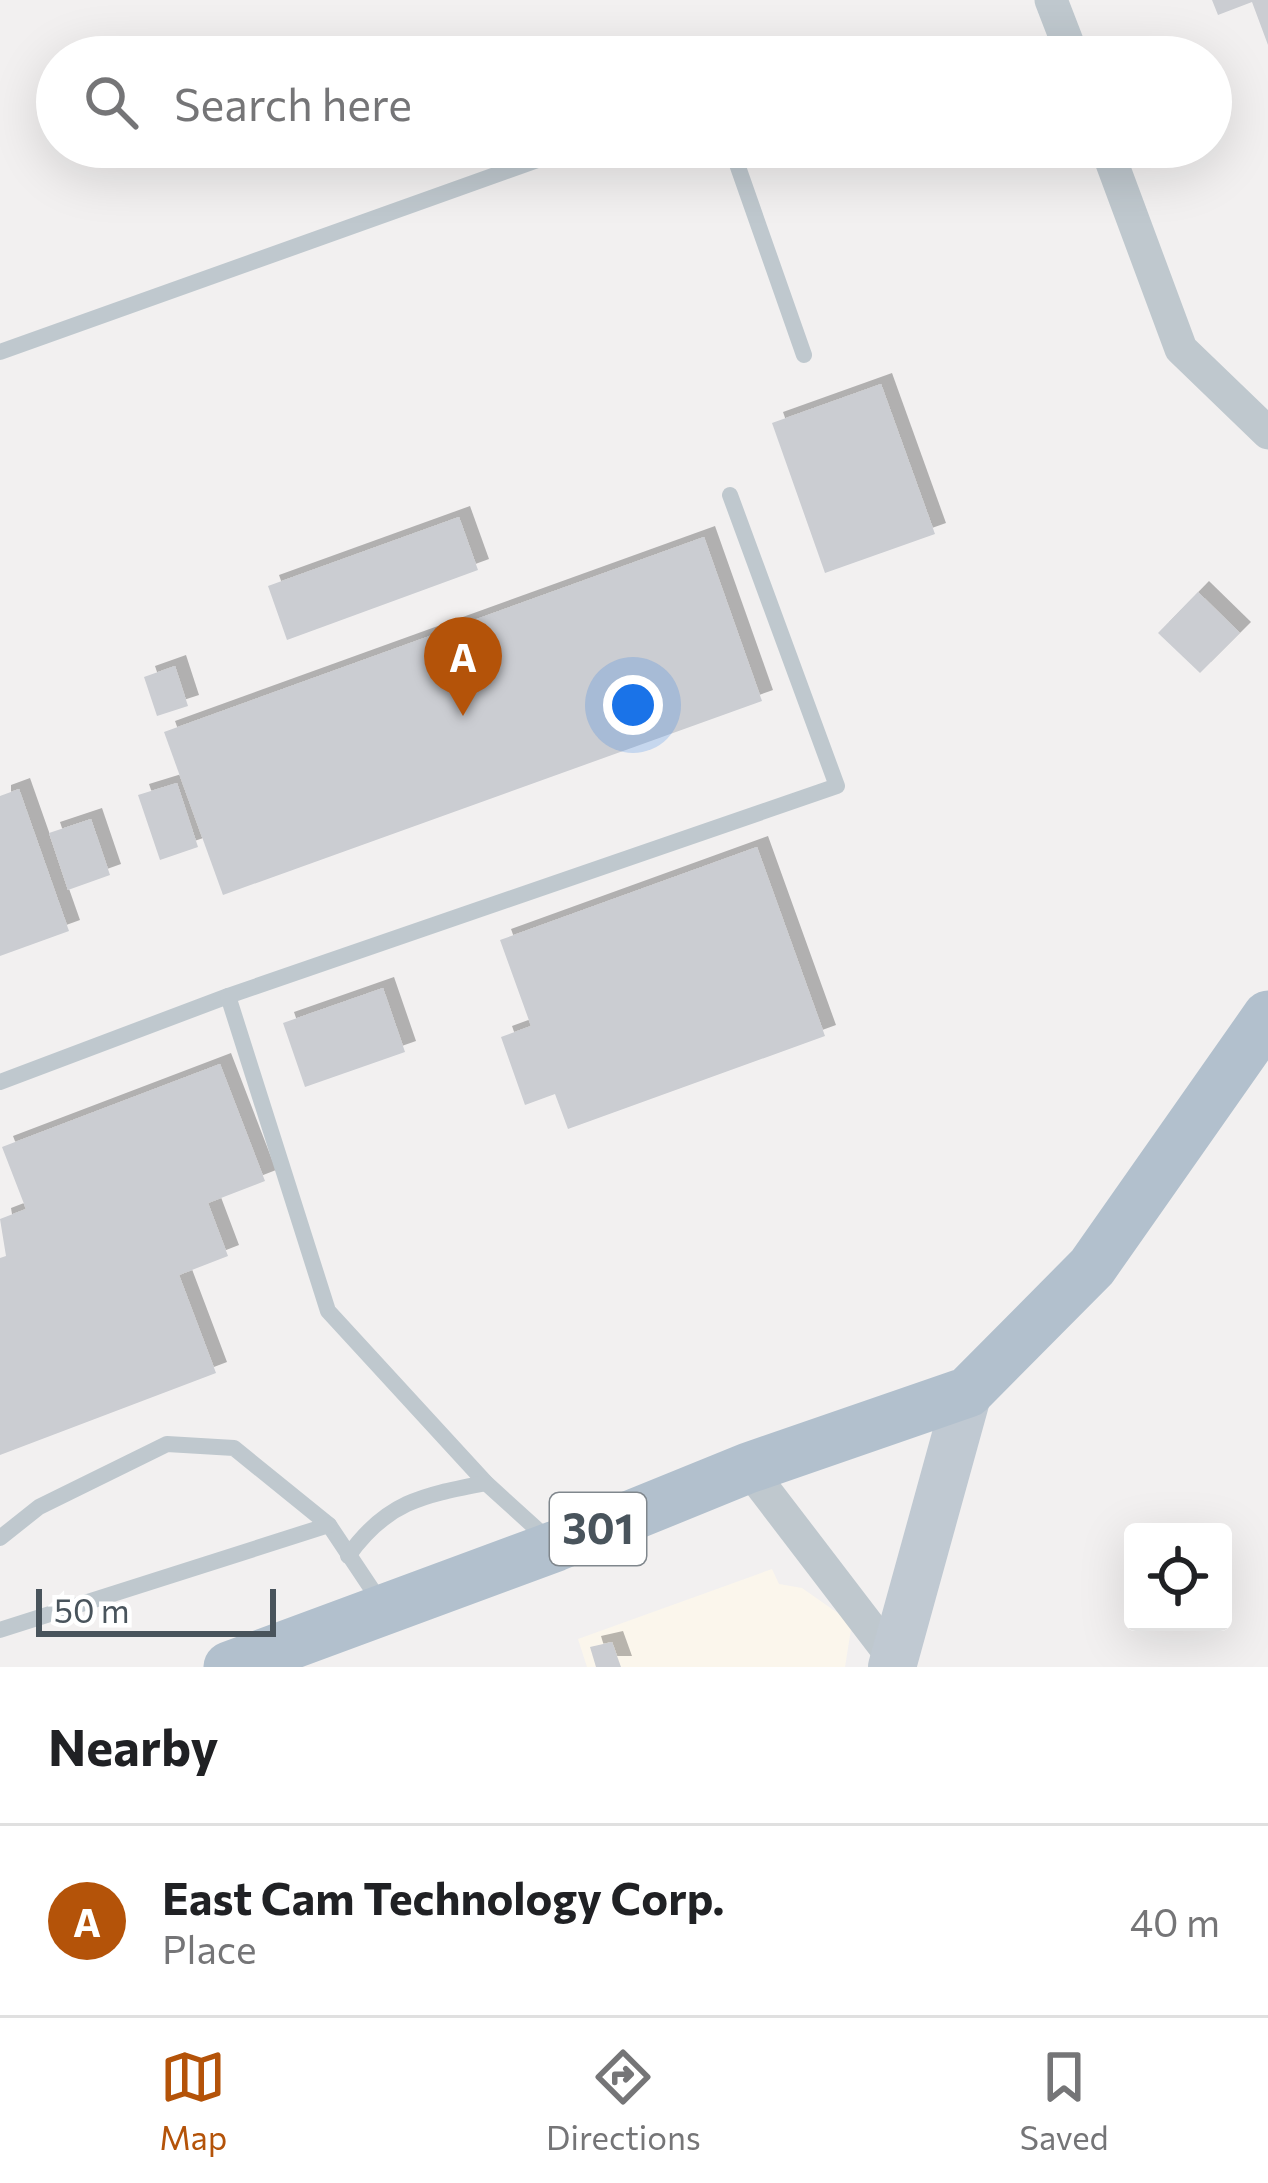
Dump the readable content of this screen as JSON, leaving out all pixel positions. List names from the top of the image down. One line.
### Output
{"streets":{"main road":["301"]},"scale_bar":"50 m","page":{"search":"Search here","pins":"A","scale":"50 m","heading":"Nearby","list":[{"mark":"A","name":"East Cam Technology Corp.","note":"Place","value":"40 m"}],"nav":["Map","Directions","Saved"]}}
